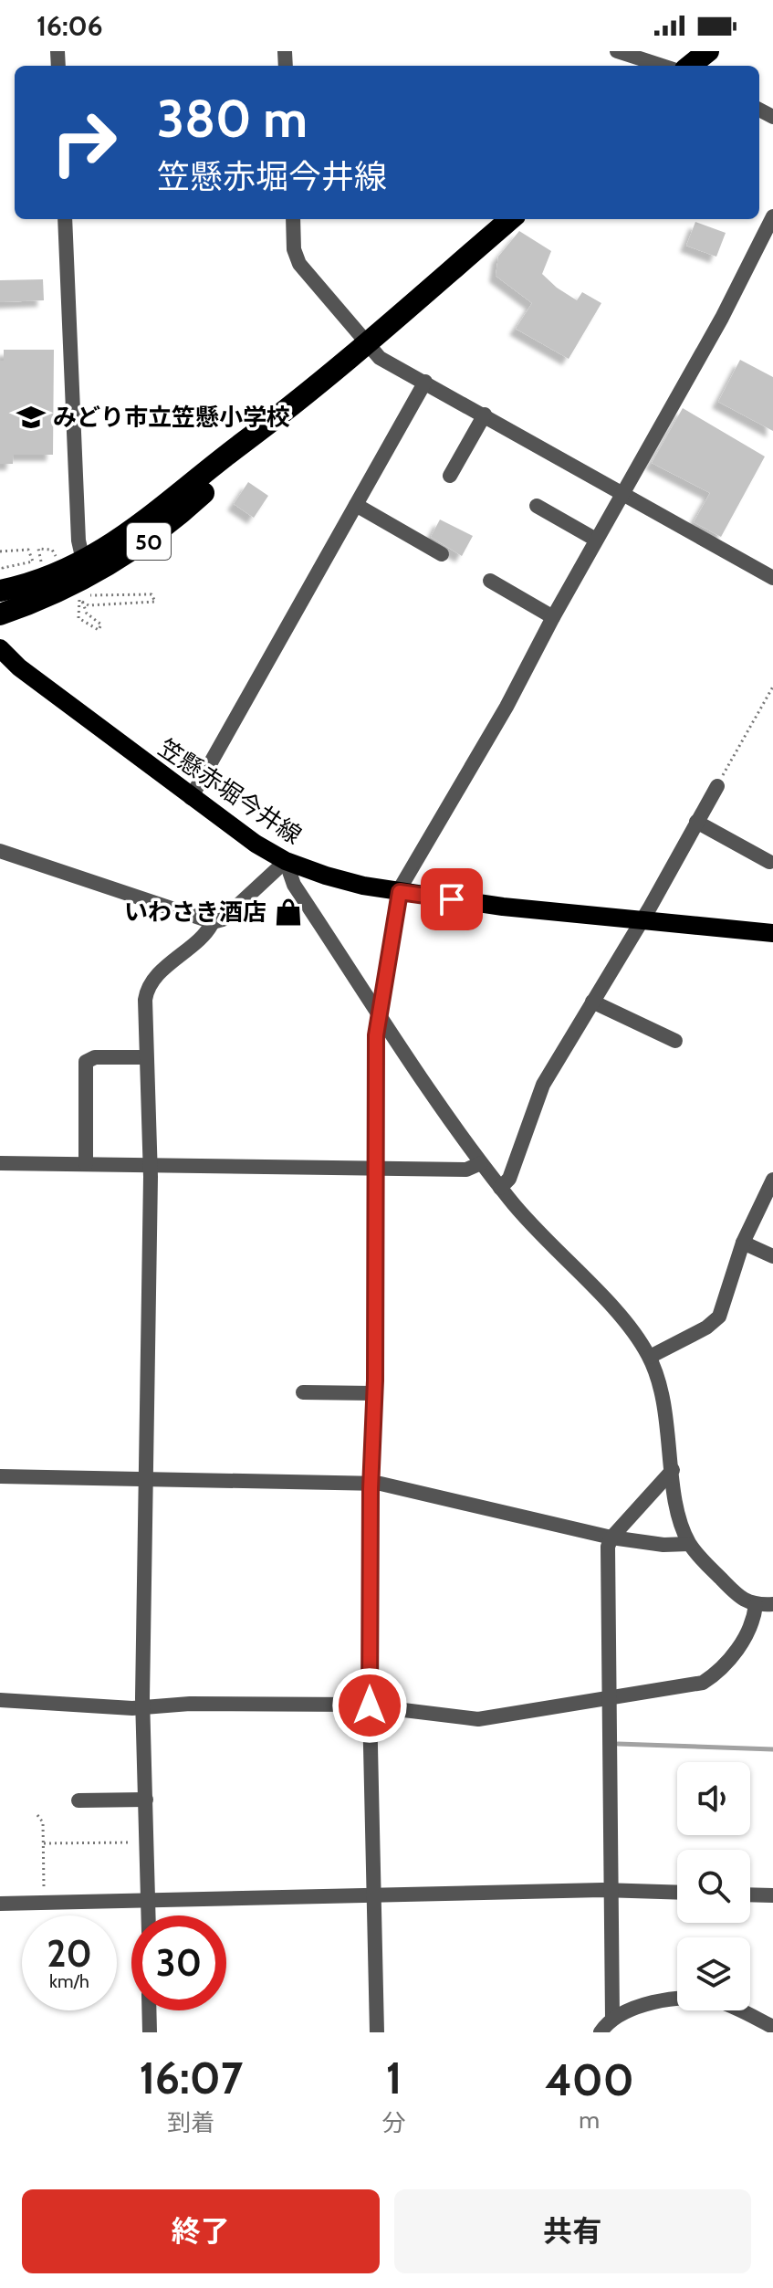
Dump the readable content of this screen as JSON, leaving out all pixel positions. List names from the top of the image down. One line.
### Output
{"streets":{"highway":["50"],"main road":["笠懸赤堀今井線"]},"places":{"school or university":["みどり市立笠懸小学校"],"shop":["いわさき酒店"]},"page":{"status":"16:06","turn":["380 m","笠懸赤堀今井線"],"speed":"20 km/h","limit":"30","eta":["16:07","到着","1","分","400","m"],"buttons":["終了","共有"]}}
